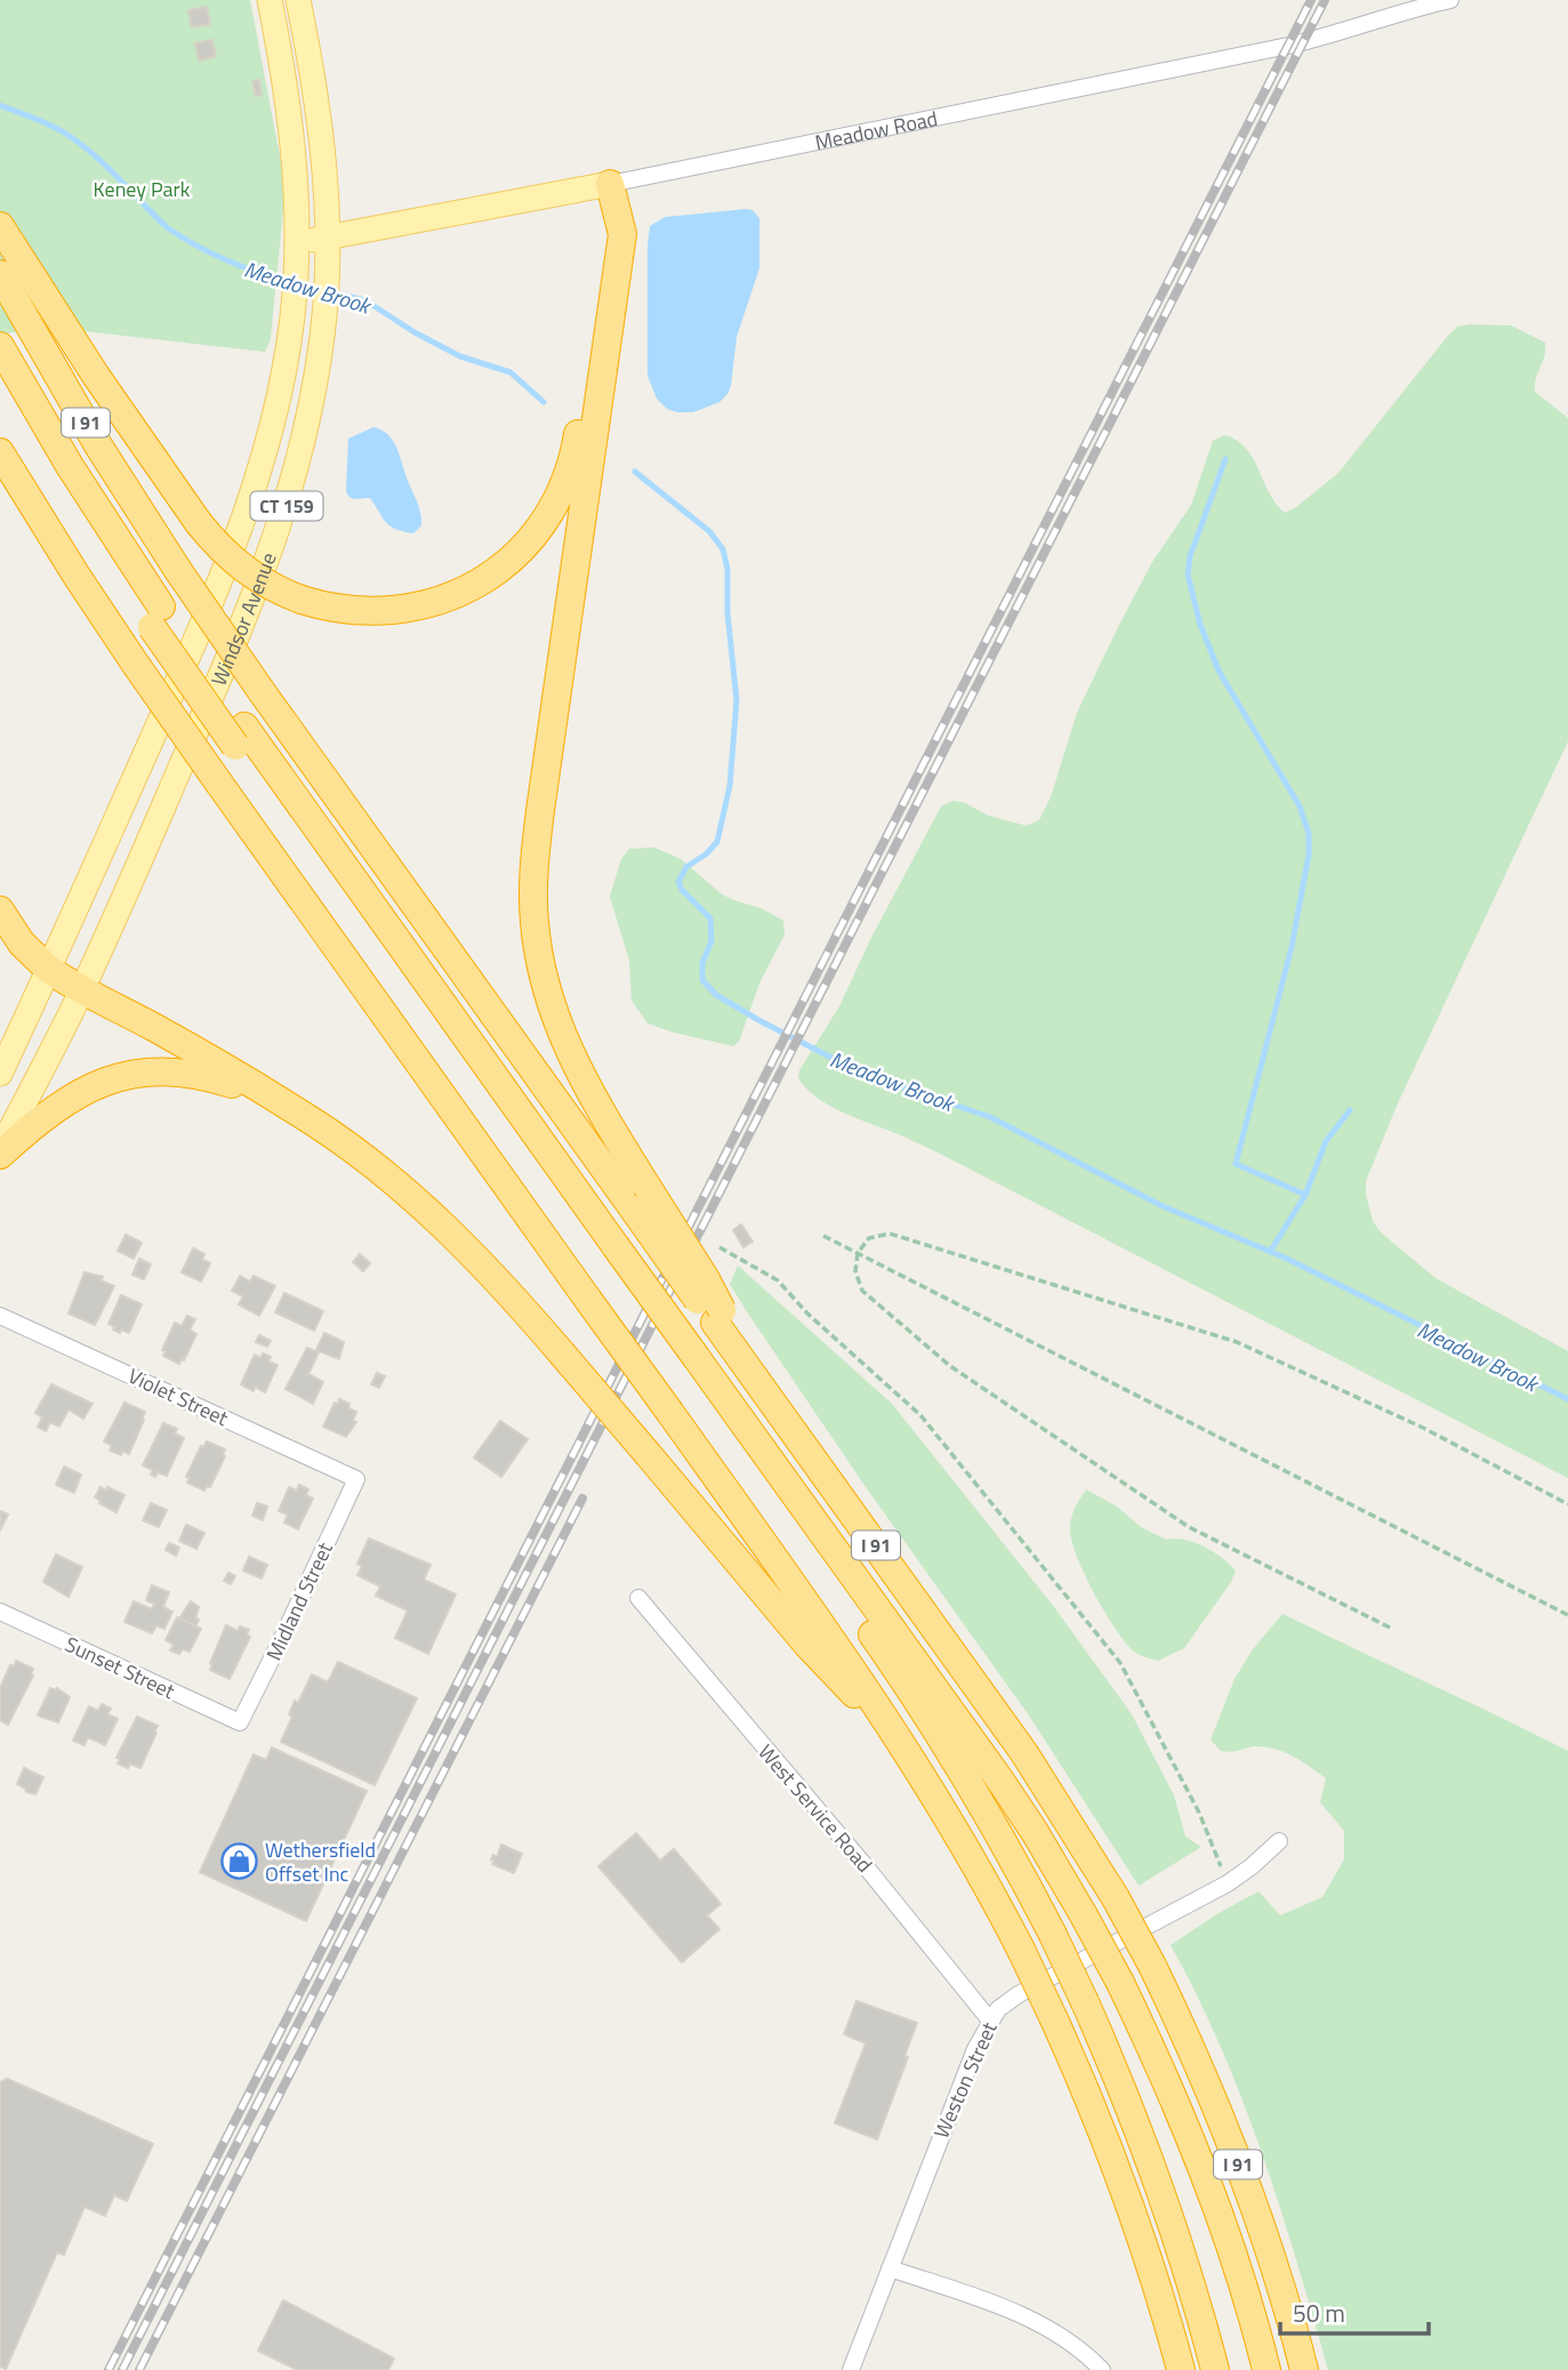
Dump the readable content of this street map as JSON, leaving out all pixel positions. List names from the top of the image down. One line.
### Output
{"streets":{"highway":["I 91"],"main road":["Meadow Road","CT 159","Windsor Avenue"],"street":["Violet Street","Midland Street","Sunset Street","West Service Road","Weston Street"]},"crossings":[["Meadow Road","Windsor Avenue"],["Violet Street","Midland Street"],["Midland Street","Sunset Street"],["West Service Road","Weston Street"]],"water":["Meadow Brook"],"parks":["Keney Park"],"places":{"shop":["Wethersfield Offset Inc"]},"scale_bar":"50 m"}
